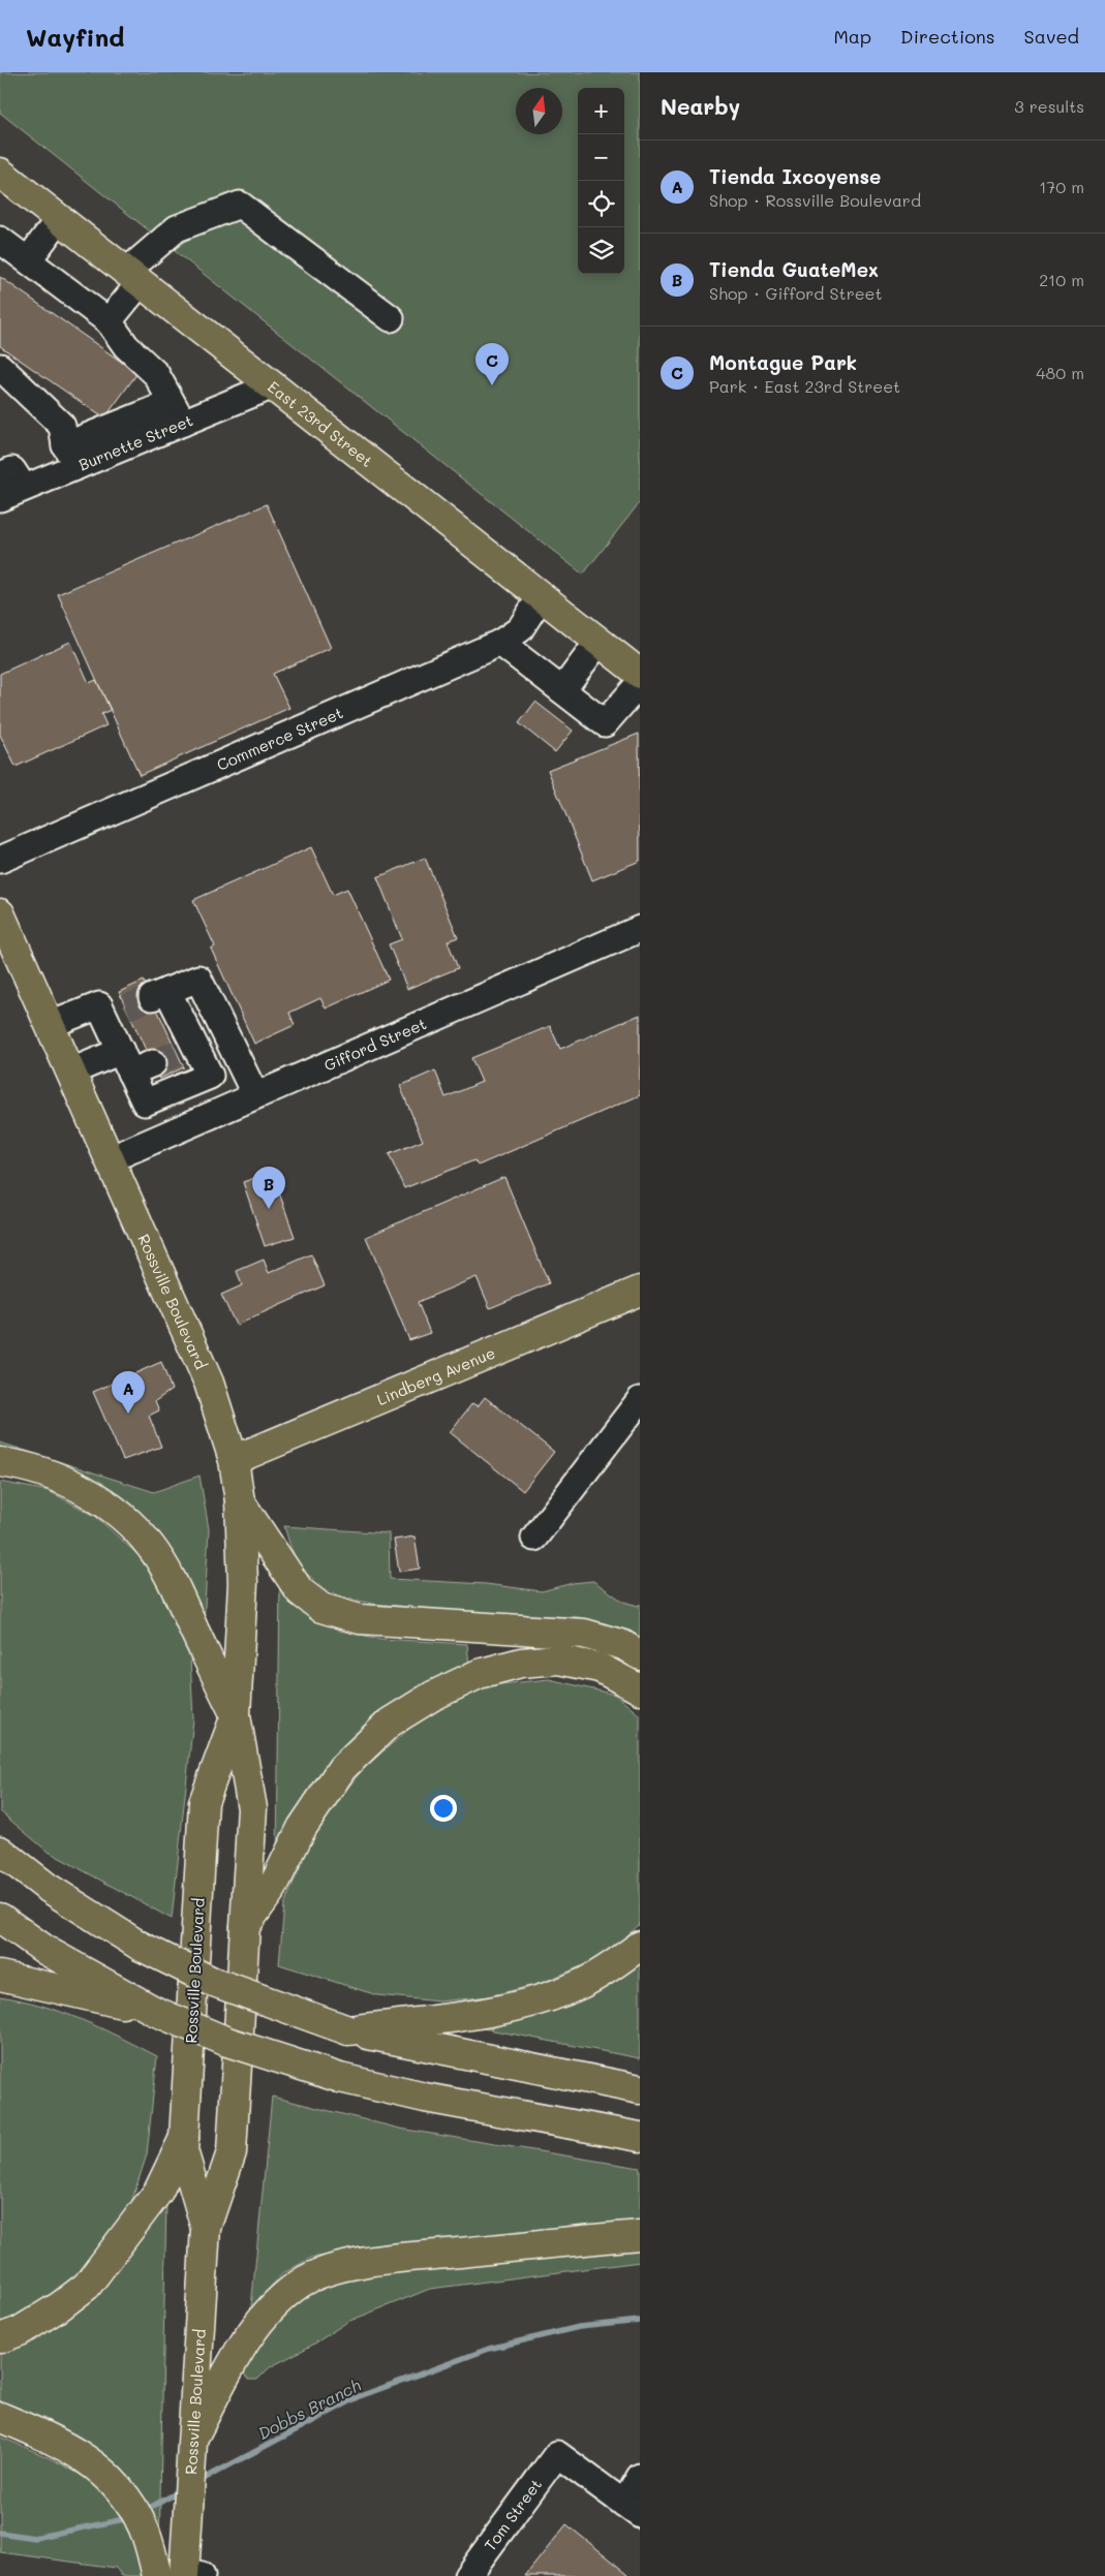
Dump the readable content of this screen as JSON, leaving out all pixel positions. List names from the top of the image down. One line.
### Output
{"streets":{"main road":["East 23rd Street","Rossville Boulevard","Lindberg Avenue"],"street":["Burnette Street","Commerce Street","Gifford Street","Tom Street"]},"crossings":[["East 23rd Street","Burnette Street"],["East 23rd Street","Commerce Street"],["Gifford Street","Rossville Boulevard"],["Rossville Boulevard","Lindberg Avenue"]],"water":["Dobbs Branch"],"north":"top","page":{"header":"Wayfind","nav":["Map","Directions","Saved"],"heading":["Nearby","3 results"],"map_buttons":["+","−"],"list":[{"mark":"A","name":"Tienda Ixcoyense","note":"Shop · Rossville Boulevard","value":"170 m"},{"mark":"B","name":"Tienda GuateMex","note":"Shop · Gifford Street","value":"210 m"},{"mark":"C","name":"Montague Park","note":"Park · East 23rd Street","value":"480 m"}],"pins":["C","B","A"]}}
